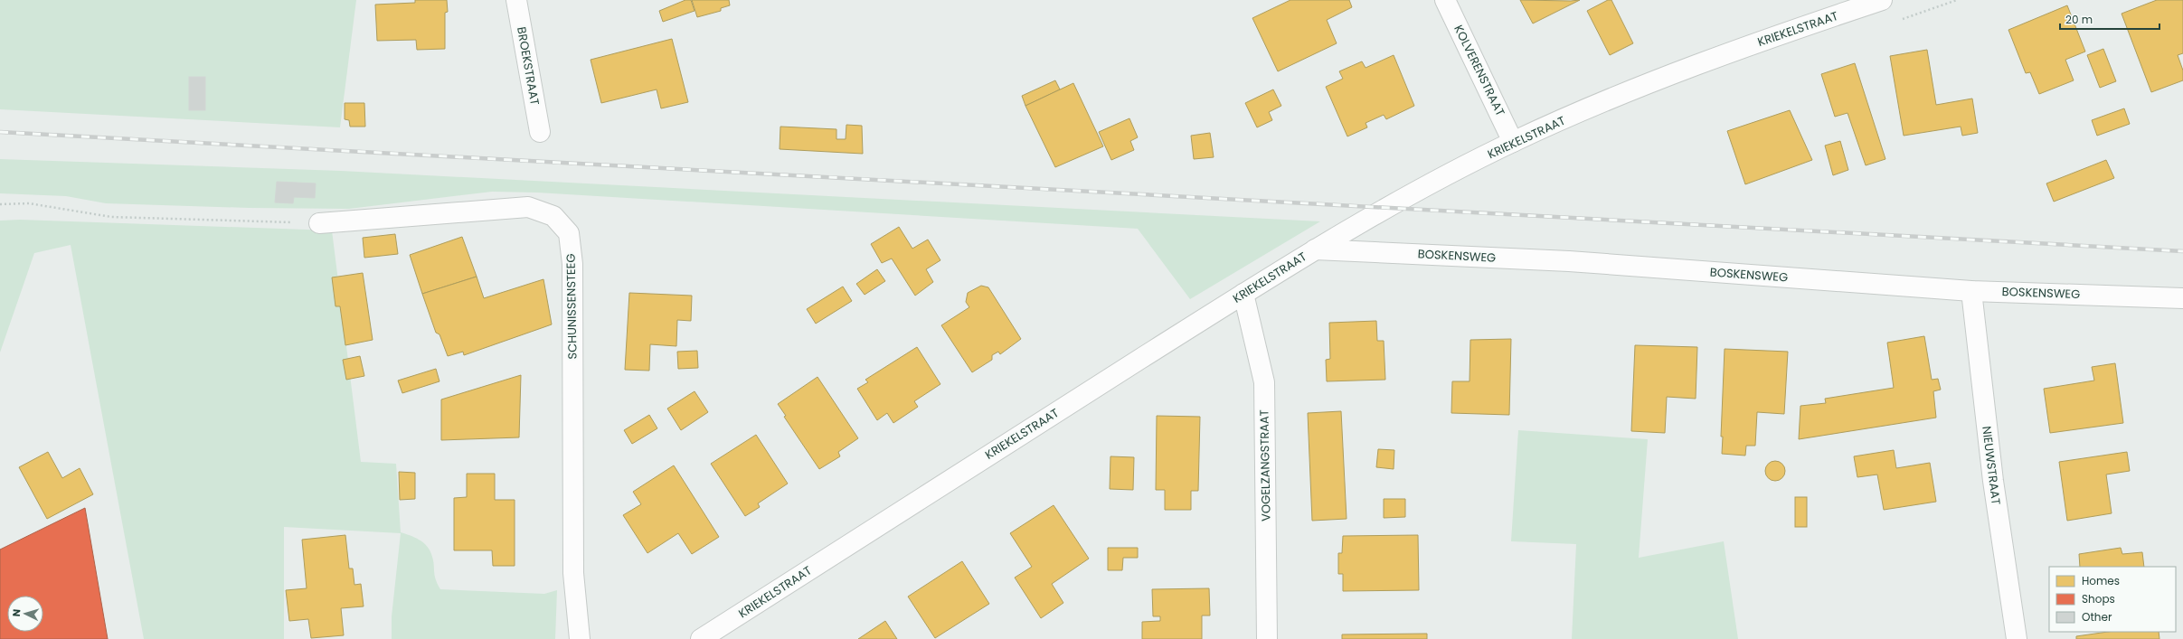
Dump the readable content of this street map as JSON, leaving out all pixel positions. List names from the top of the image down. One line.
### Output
{"streets":{"street":["KRIEKELSTRAAT","BROEKSTRAAT","KOLVERENSTRAAT","BOSKENSWEG","SCHUNISSENSTEEG","VOGELZANGSTRAAT","NIEUWSTRAAT"]},"crossings":[["KRIEKELSTRAAT","KOLVERENSTRAAT"],["KRIEKELSTRAAT","BOSKENSWEG"],["KRIEKELSTRAAT","VOGELZANGSTRAAT"],["BOSKENSWEG","NIEUWSTRAAT"]],"legend":["Homes","Shops","Other"],"scale_bar":"20 m","north":"left"}
